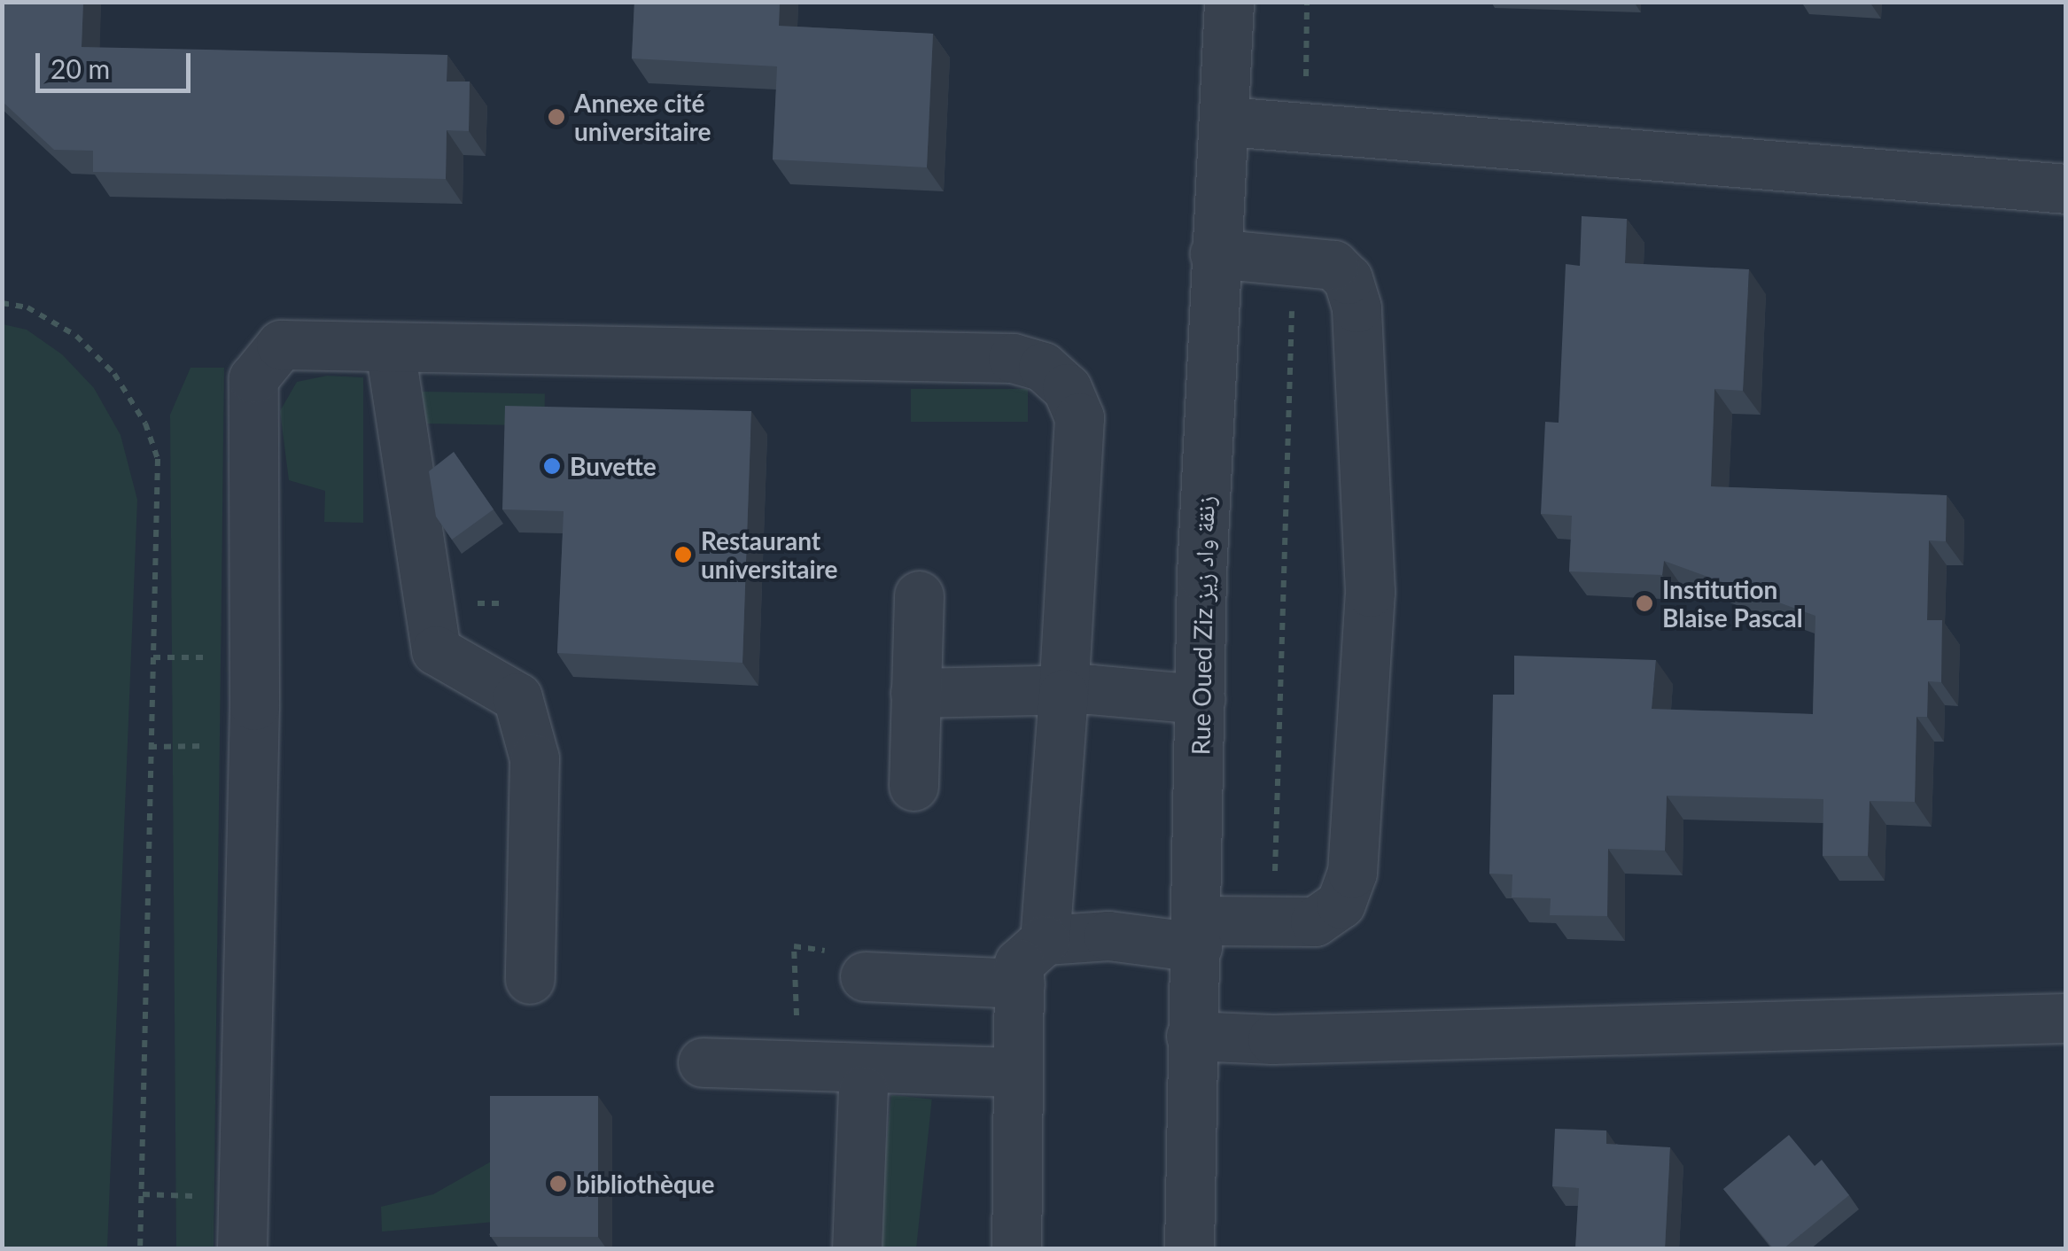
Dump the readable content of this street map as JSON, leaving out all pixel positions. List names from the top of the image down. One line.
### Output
{"streets":{"street":["Rue Oued Ziz زنقة واد زيز"]},"places":["Annexe cité universitaire","Buvette","Restaurant universitaire","Institution Blaise Pascal","bibliothèque"],"scale_bar":"20 m"}
